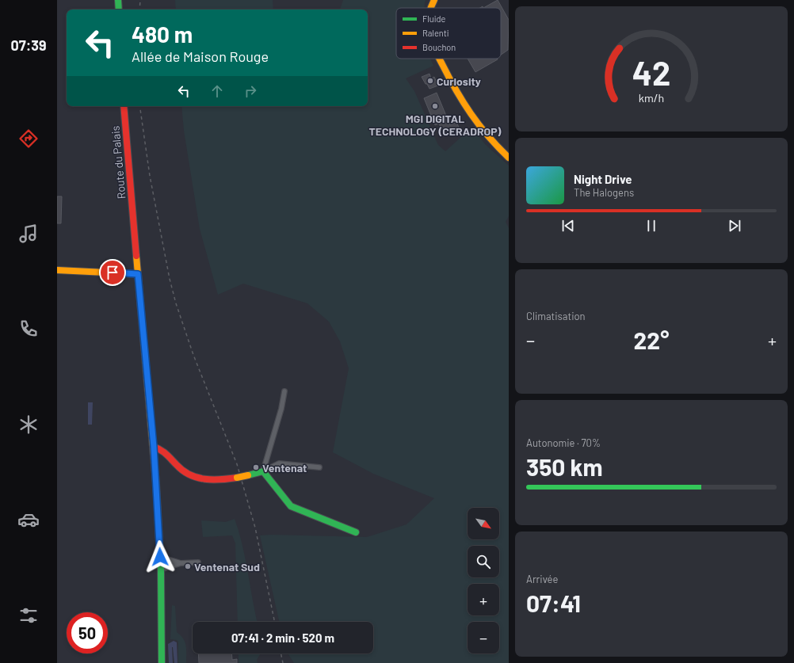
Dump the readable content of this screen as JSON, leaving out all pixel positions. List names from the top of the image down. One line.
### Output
{"streets":{"main road":["Route du Palais"]},"places":["Curiosity","MGI DIGITAL TECHNOLOGY (CERADROP)","Ventenat","Ventenat Sud"],"legend":["Fluide","Ralenti","Bouchon"],"north":"bottom right","page":{"tabs":"07:39","turn":["480 m","Allée de Maison Rouge"],"song":["Night Drive","The Halogens"],"tile":["Climatisation",["Autonomie · 70%","350 km"],["Arrivée","07:41"]],"heat":["−","22°","+"],"map_buttons":["+","−"],"limit":"50","trip":"07:41 · 2 min · 520 m","gauge":["42","km/h"]}}
